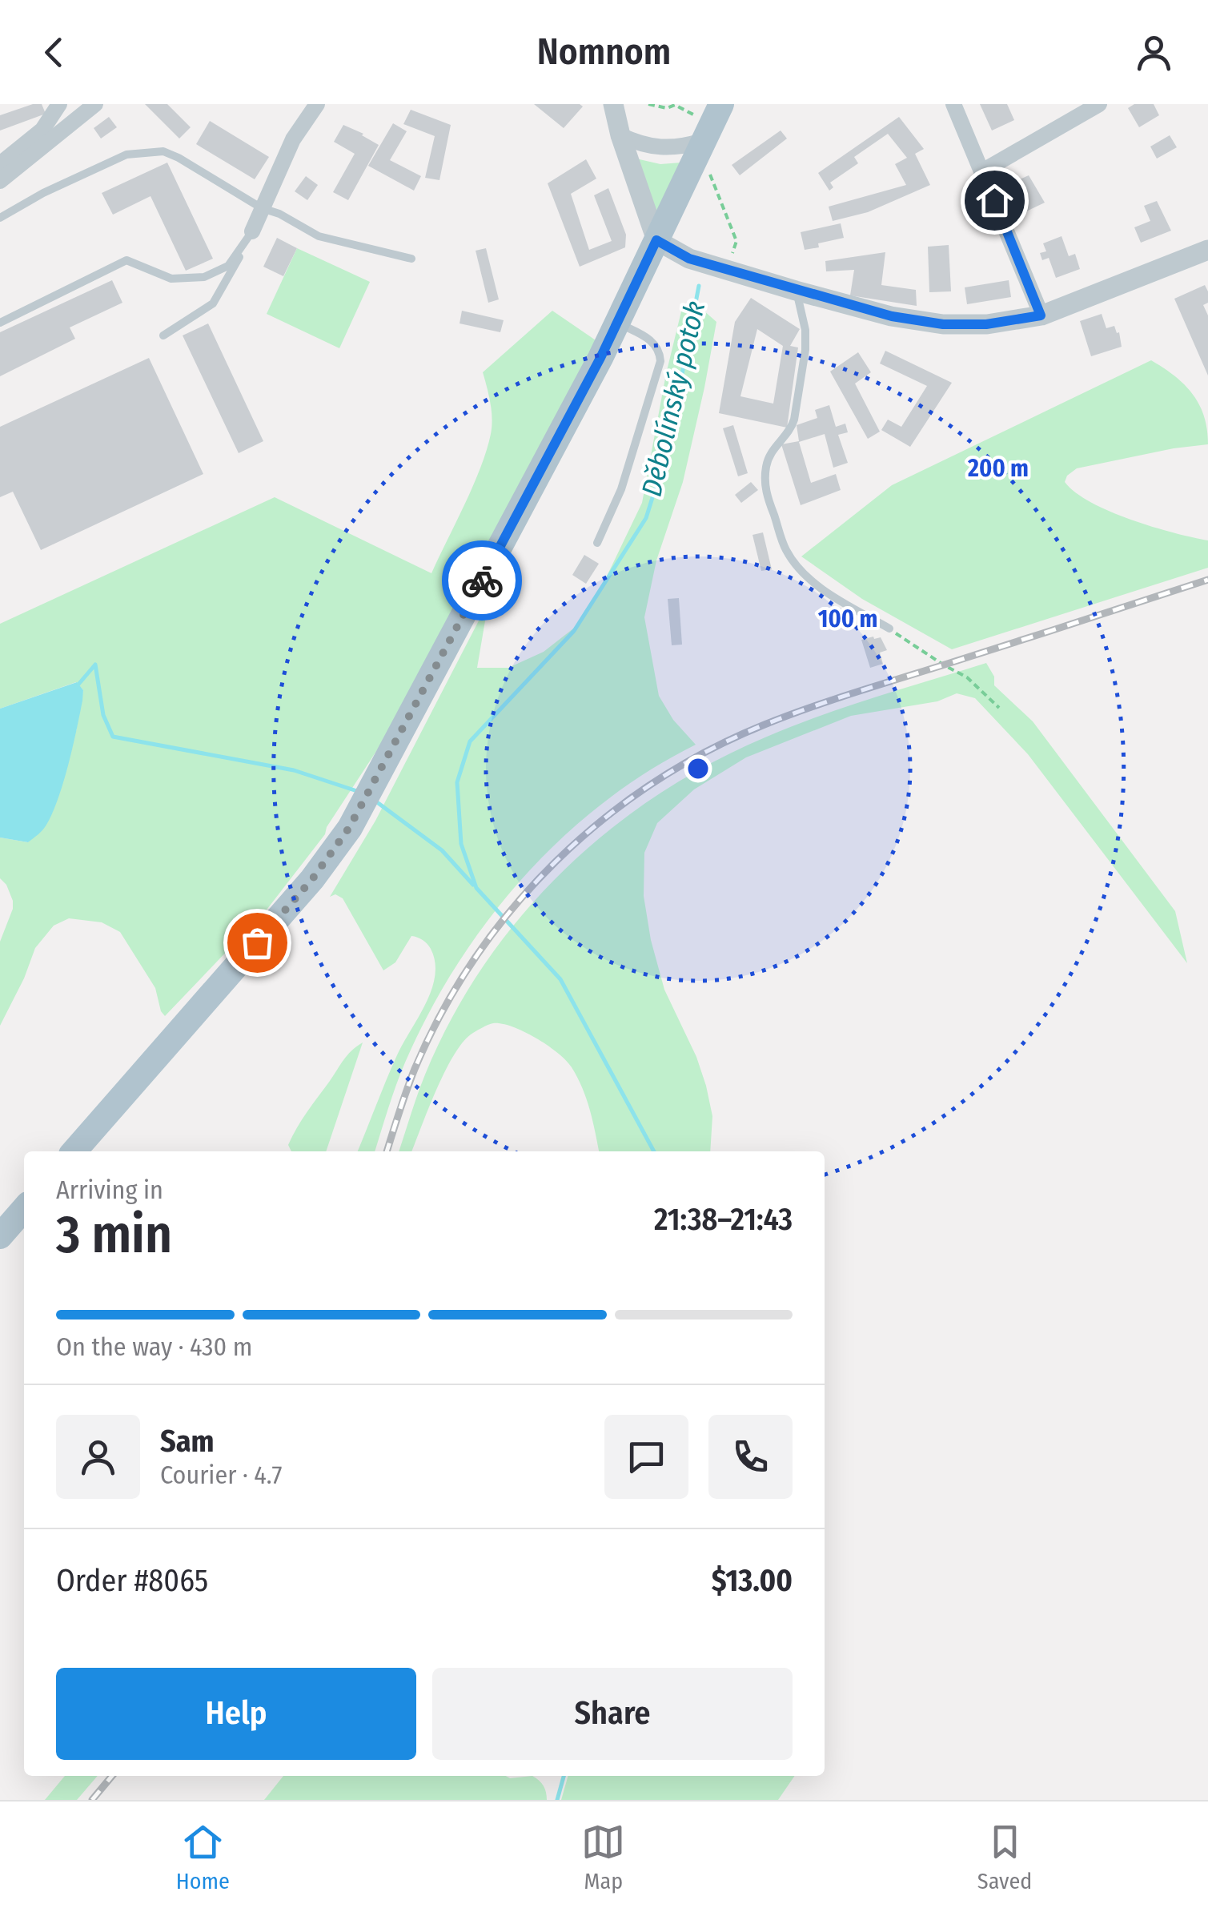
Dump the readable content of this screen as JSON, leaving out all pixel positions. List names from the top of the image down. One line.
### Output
{"water":["Děbolínský potok"],"page":{"header":"Nomnom","heading":["3 min","Arriving in","21:38–21:43"],"panel":["Sam","Courier · 4.7","Order #8065","$13.00"],"bar":"On the way · 430 m","buttons":["Help","Share"],"tabs":["Home","Map","Saved"]},"rings":["200 m","100 m"]}
